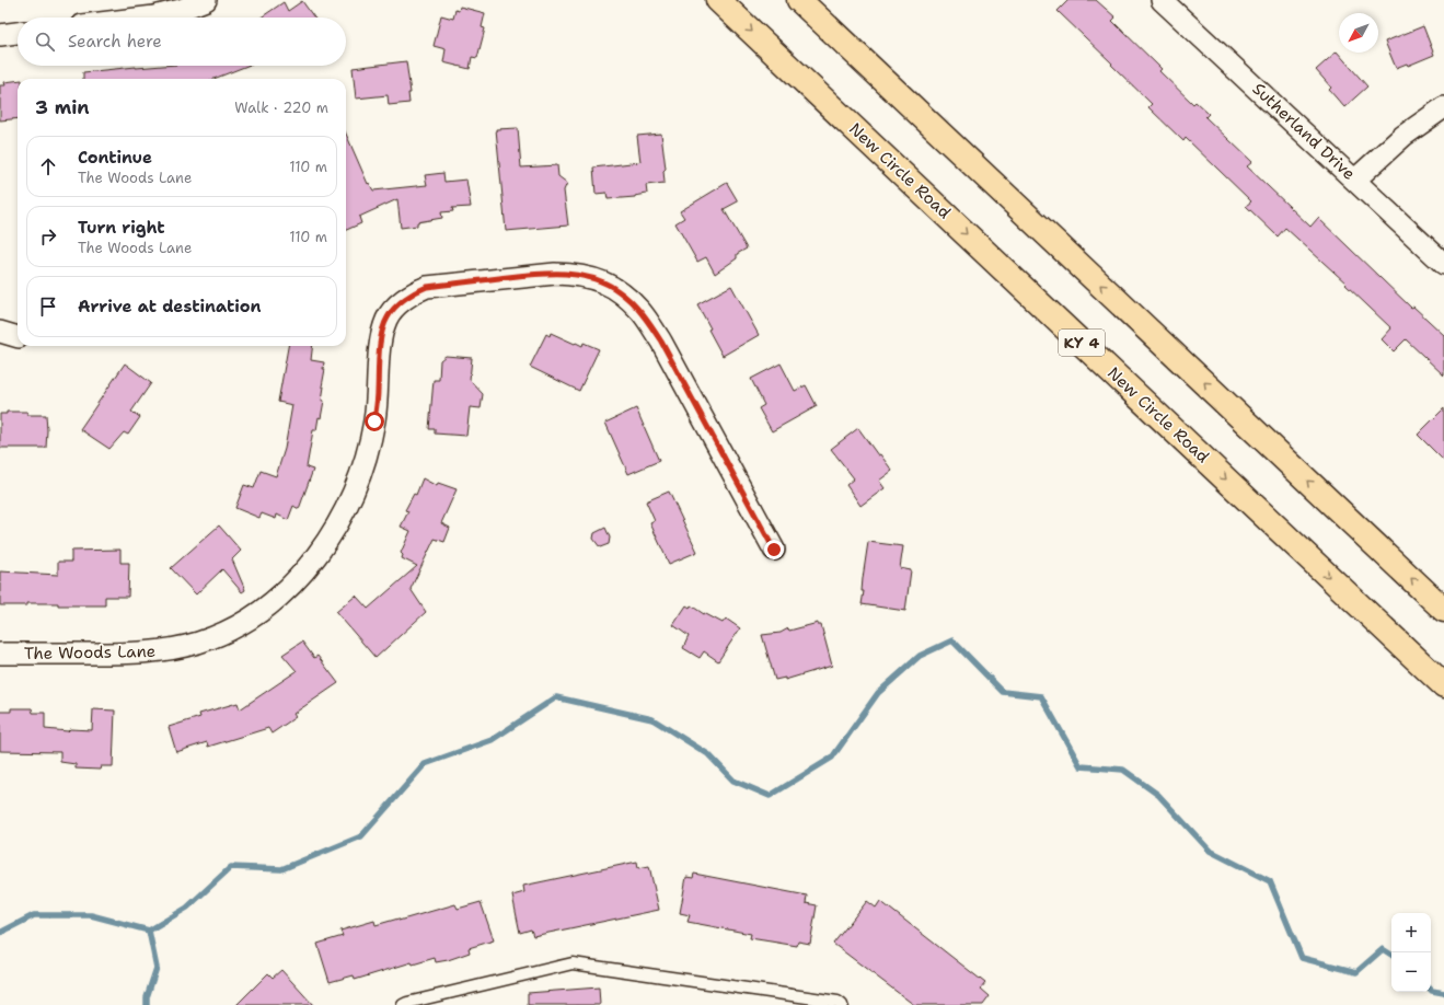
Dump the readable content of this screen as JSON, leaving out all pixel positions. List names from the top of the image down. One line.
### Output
{"streets":{"highway":["New Circle Road","KY 4"],"street":["Sutherland Drive","The Woods Lane"]},"north":"bottom left","page":{"search":"Search here","heading":["3 min","Walk · 220 m"],"list":[["Continue","The Woods Lane","110 m"],["Turn right","The Woods Lane","110 m"],"Arrive at destination"],"map_buttons":["+","−"]}}
